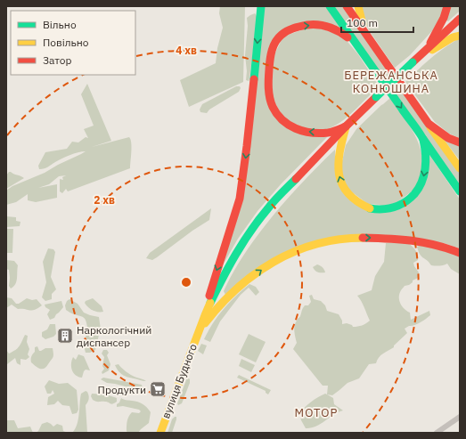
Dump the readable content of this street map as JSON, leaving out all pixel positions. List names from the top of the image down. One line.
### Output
{"streets":{"main road":["вулиця Будного"]},"districts":["БЕРЕЖАНСЬКА КОНЮШИНА","МОТОР"],"places":{"building":["Наркологічний диспансер"],"supermarket":["Продукти"]},"legend":["Вільно","Повільно","Затор"],"scale_bar":"100 m","rings":["4 хв","2 хв"]}
